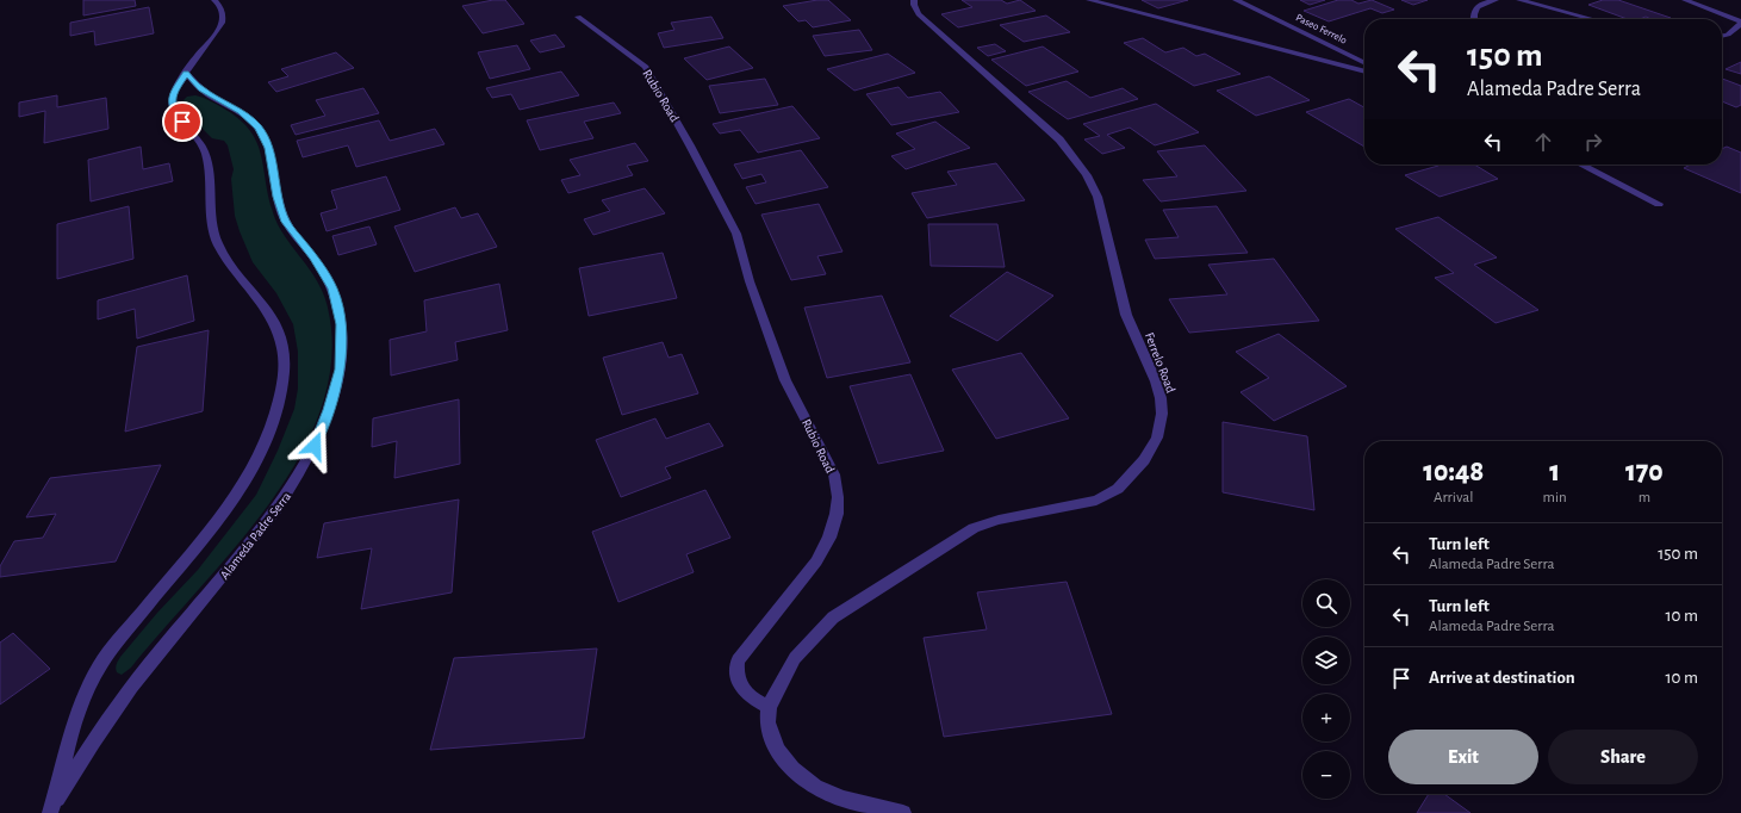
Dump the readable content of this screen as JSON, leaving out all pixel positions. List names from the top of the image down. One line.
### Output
{"streets":{"street":["Paseo Ferrelo","Rubio Road","Ferrelo Road","Alameda Padre Serra"]},"crossings":[["Rubio Road","Ferrelo Road"]],"page":{"turn":["150 m","Alameda Padre Serra"],"eta":["10:48","Arrival","1","min","170","m"],"list":[{"name":"Turn left","note":"Alameda Padre Serra","value":"150 m"},{"name":"Turn left","note":"Alameda Padre Serra","value":"10 m"},{"name":"Arrive at destination","value":"10 m"}],"map_buttons":["+","−"],"buttons":["Exit","Share"]}}
